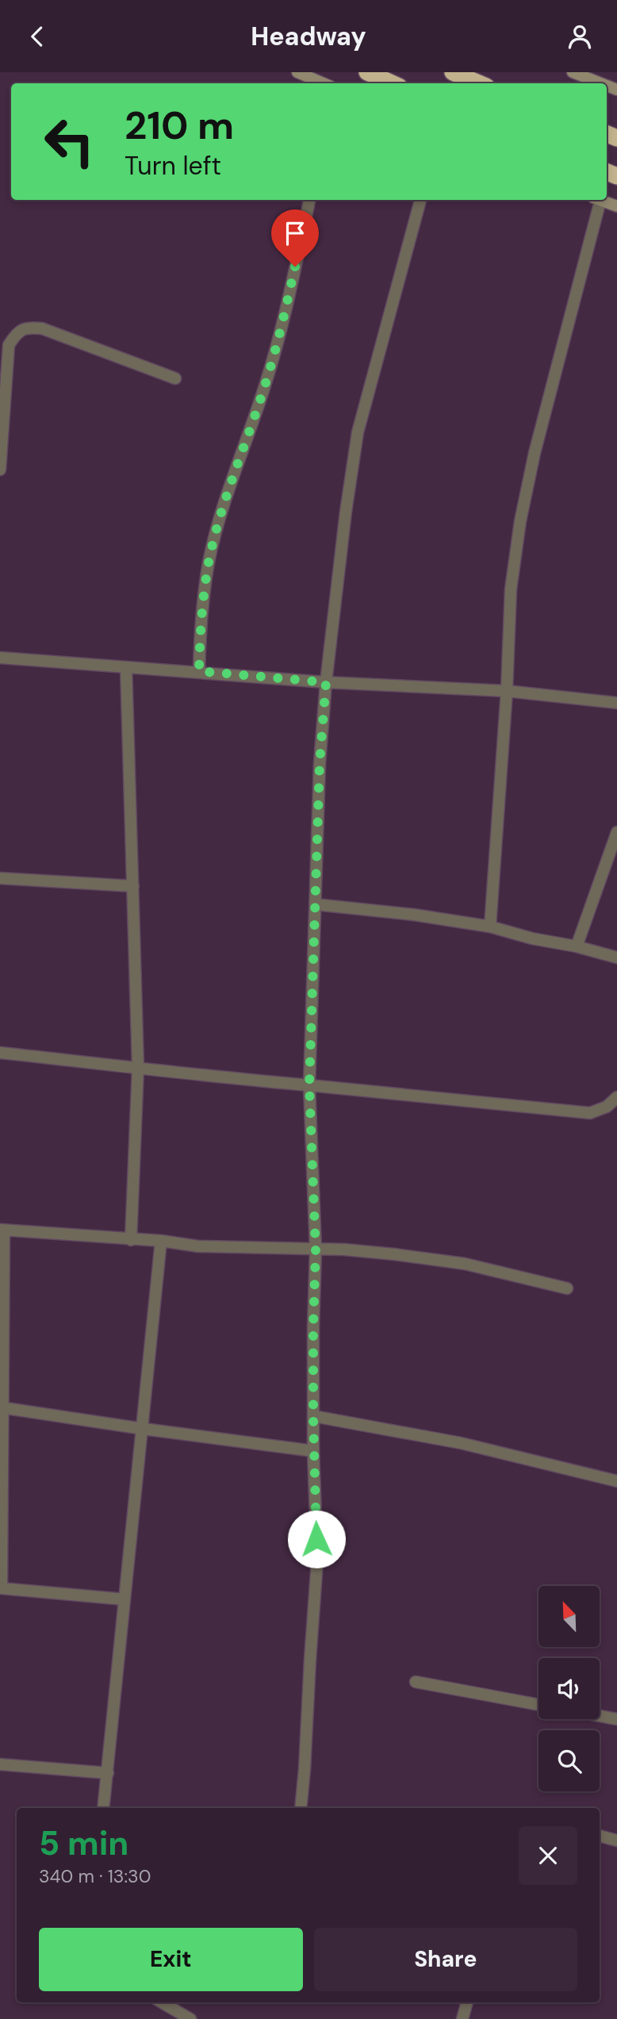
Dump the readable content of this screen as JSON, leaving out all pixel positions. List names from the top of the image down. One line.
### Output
{"north":"top left","page":{"header":"Headway","turn":["210 m","Turn left"],"heading":["5 min","340 m · 13:30"],"buttons":["Exit","Share"]}}
